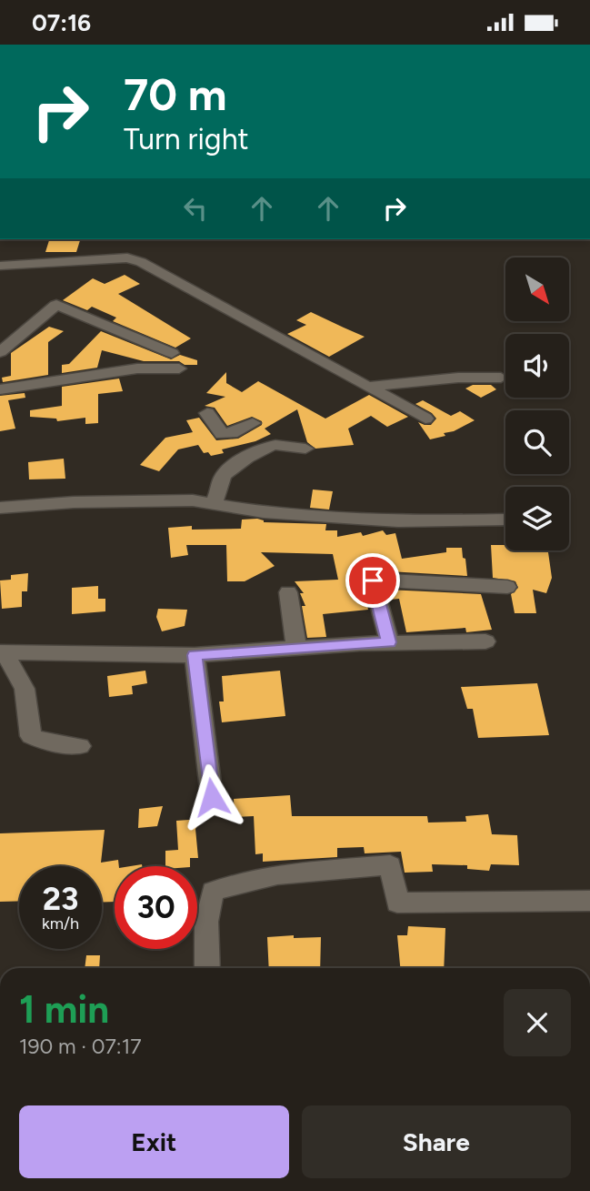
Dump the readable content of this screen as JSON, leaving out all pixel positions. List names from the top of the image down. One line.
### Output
{"north":"bottom right","page":{"status":"07:16","turn":["70 m","Turn right"],"speed":"23 km/h","limit":"30","heading":["1 min","190 m · 07:17"],"buttons":["Exit","Share"]}}
